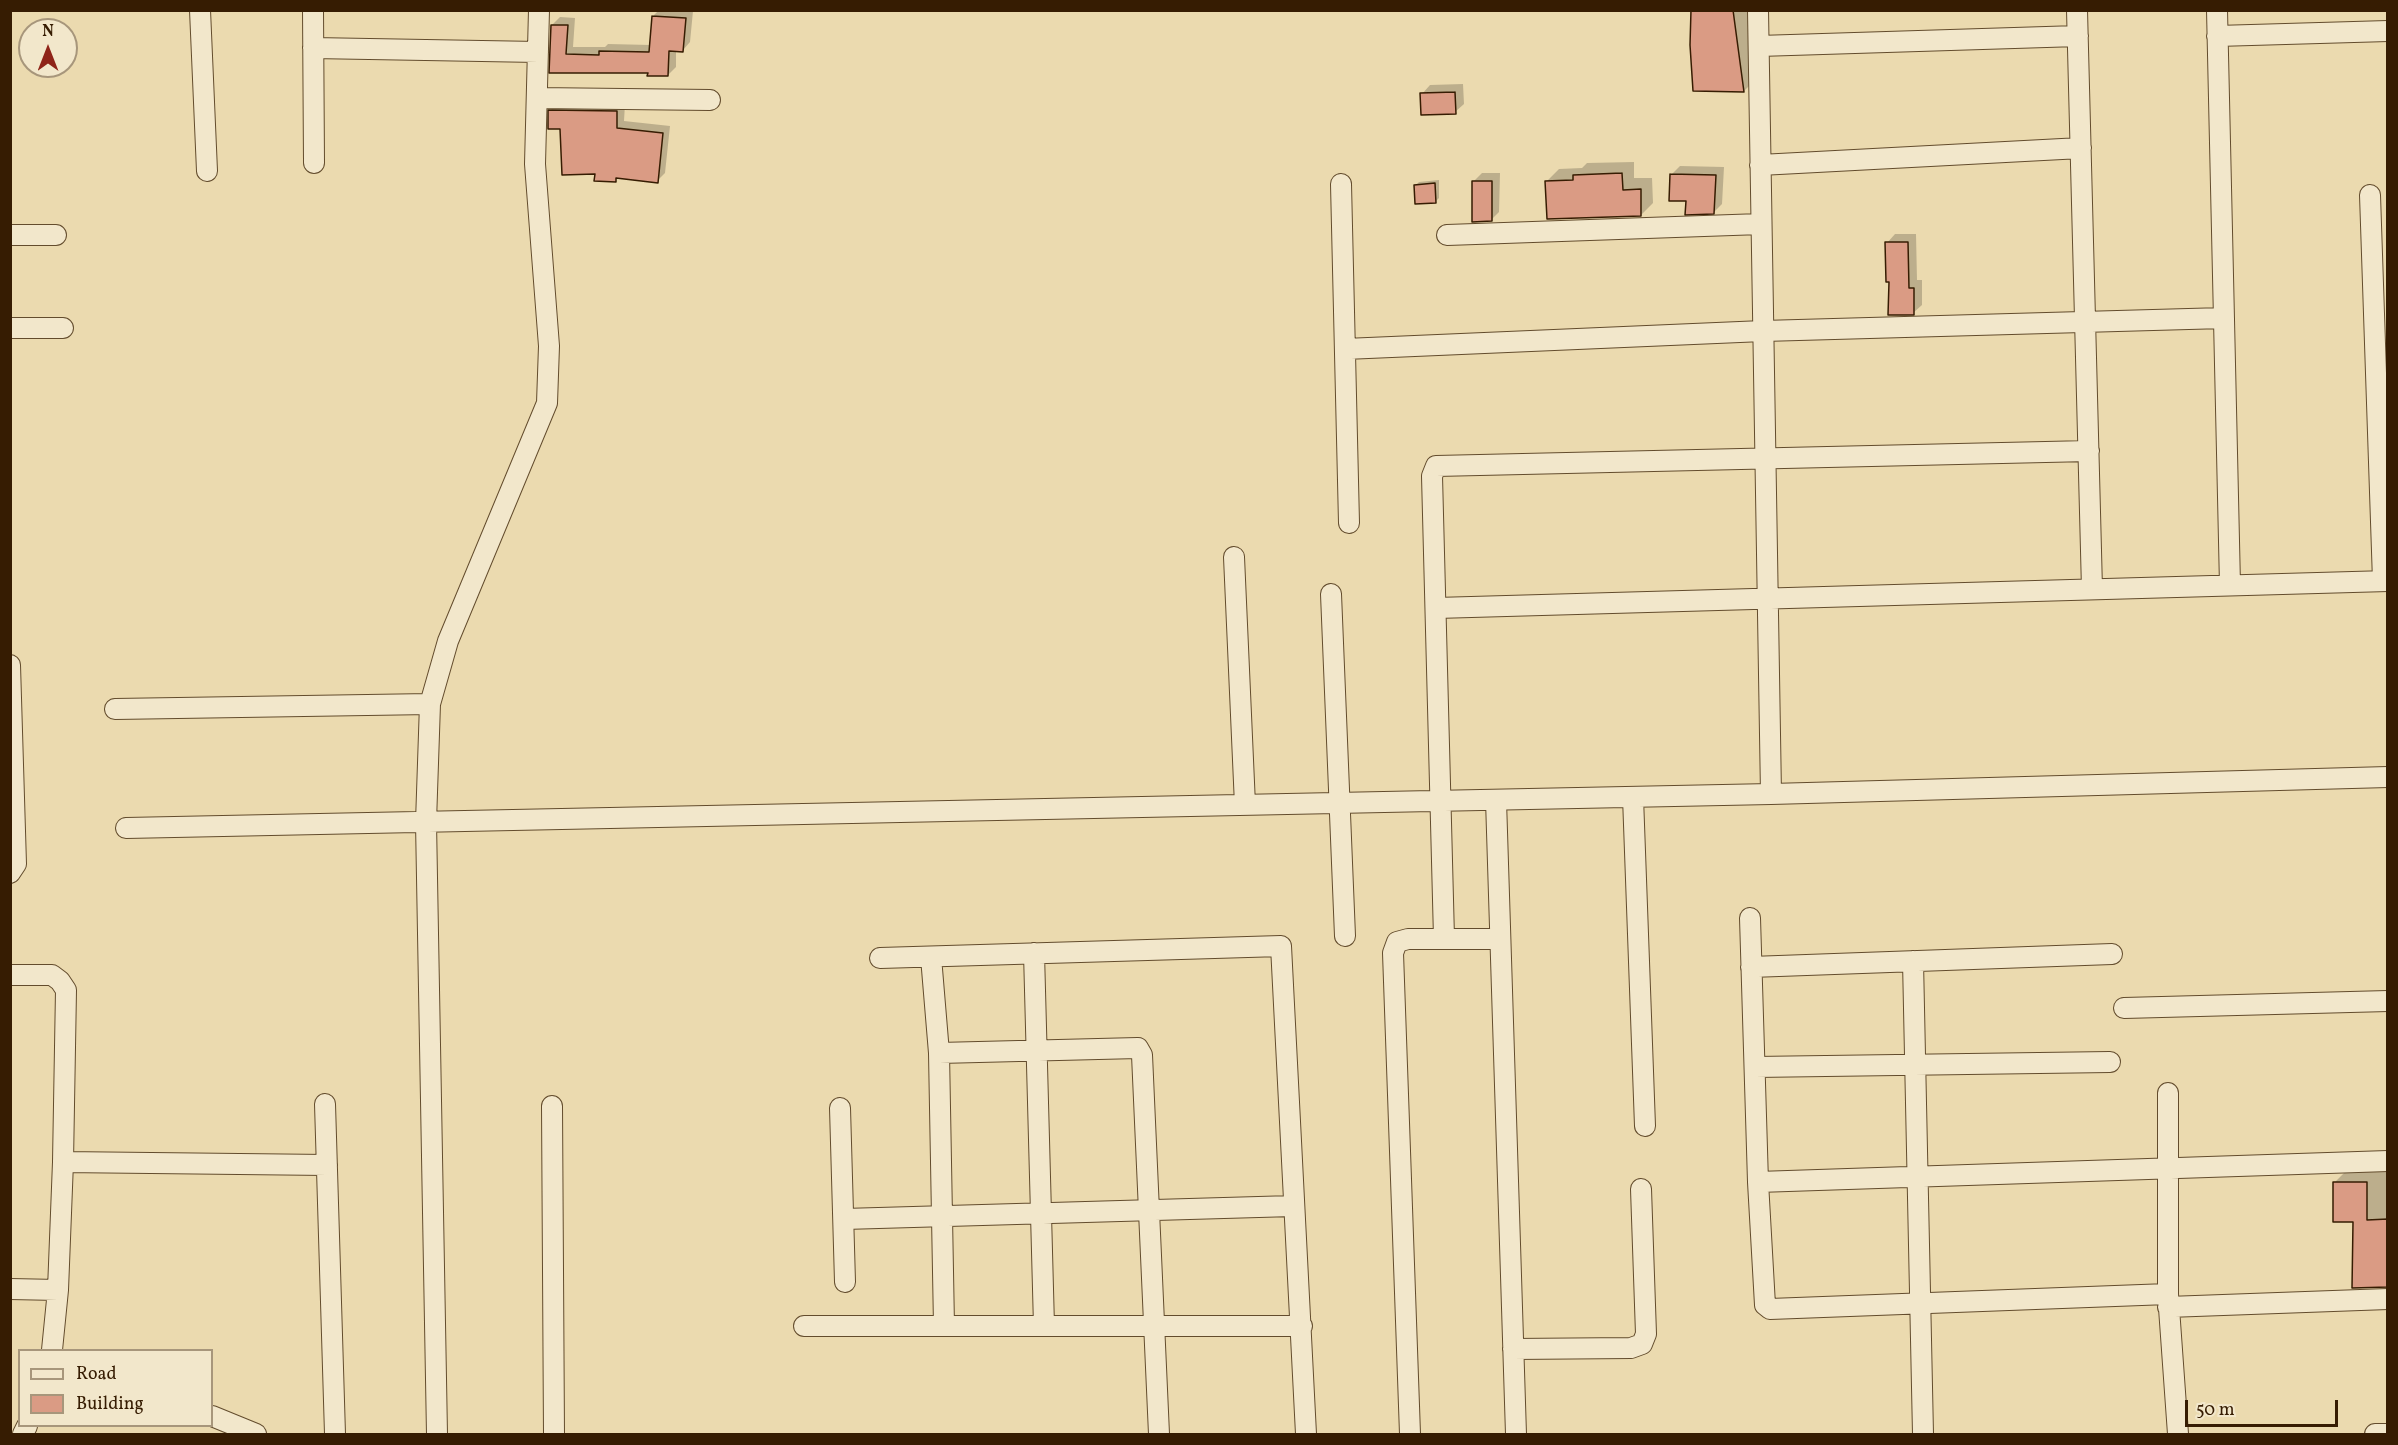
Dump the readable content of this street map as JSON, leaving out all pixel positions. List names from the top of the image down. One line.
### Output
{"legend":["Road","Building"],"scale_bar":"50 m","north":"top"}
